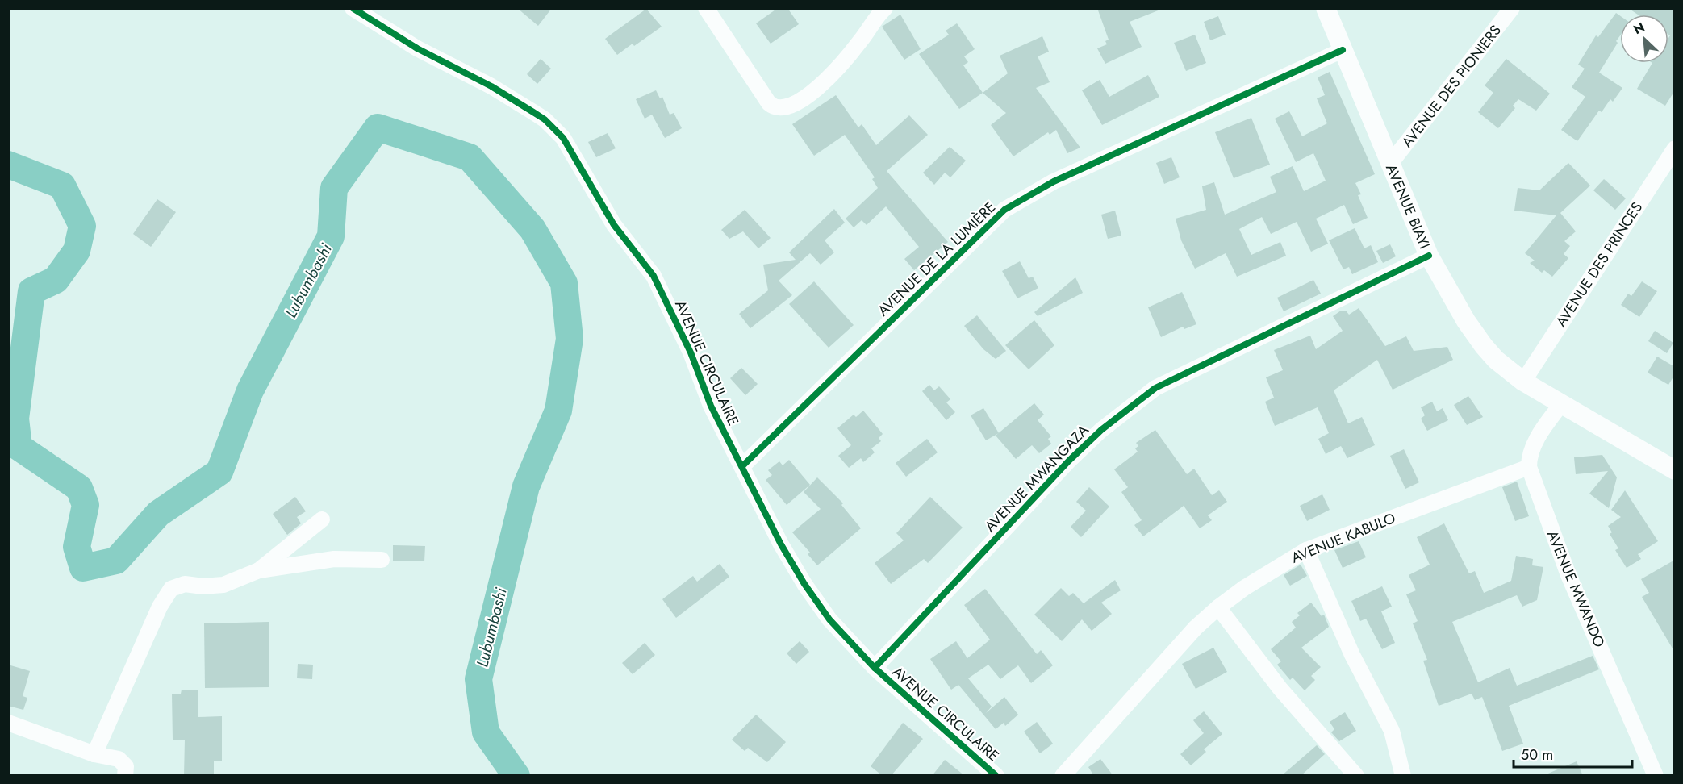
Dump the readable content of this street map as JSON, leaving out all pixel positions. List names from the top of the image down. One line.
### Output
{"streets":{"street":["AVENUE DES PIONIERS","AVENUE BIAYI","AVENUE DE LA LUMIÈRE","AVENUE DES PRINCES","AVENUE CIRCULAIRE","AVENUE MWANGAZA","AVENUE KABULO","AVENUE MWANDO"]},"crossings":[["AVENUE DES PIONIERS","AVENUE BIAYI"],["AVENUE BIAYI","AVENUE DE LA LUMIÈRE"],["AVENUE BIAYI","AVENUE DES PRINCES"],["AVENUE BIAYI","AVENUE MWANGAZA"],["AVENUE DE LA LUMIÈRE","AVENUE CIRCULAIRE"],["AVENUE CIRCULAIRE","AVENUE MWANGAZA"],["AVENUE KABULO","AVENUE MWANDO"]],"water":["Lubumbashi"],"scale_bar":"50 m","north":"top left"}
